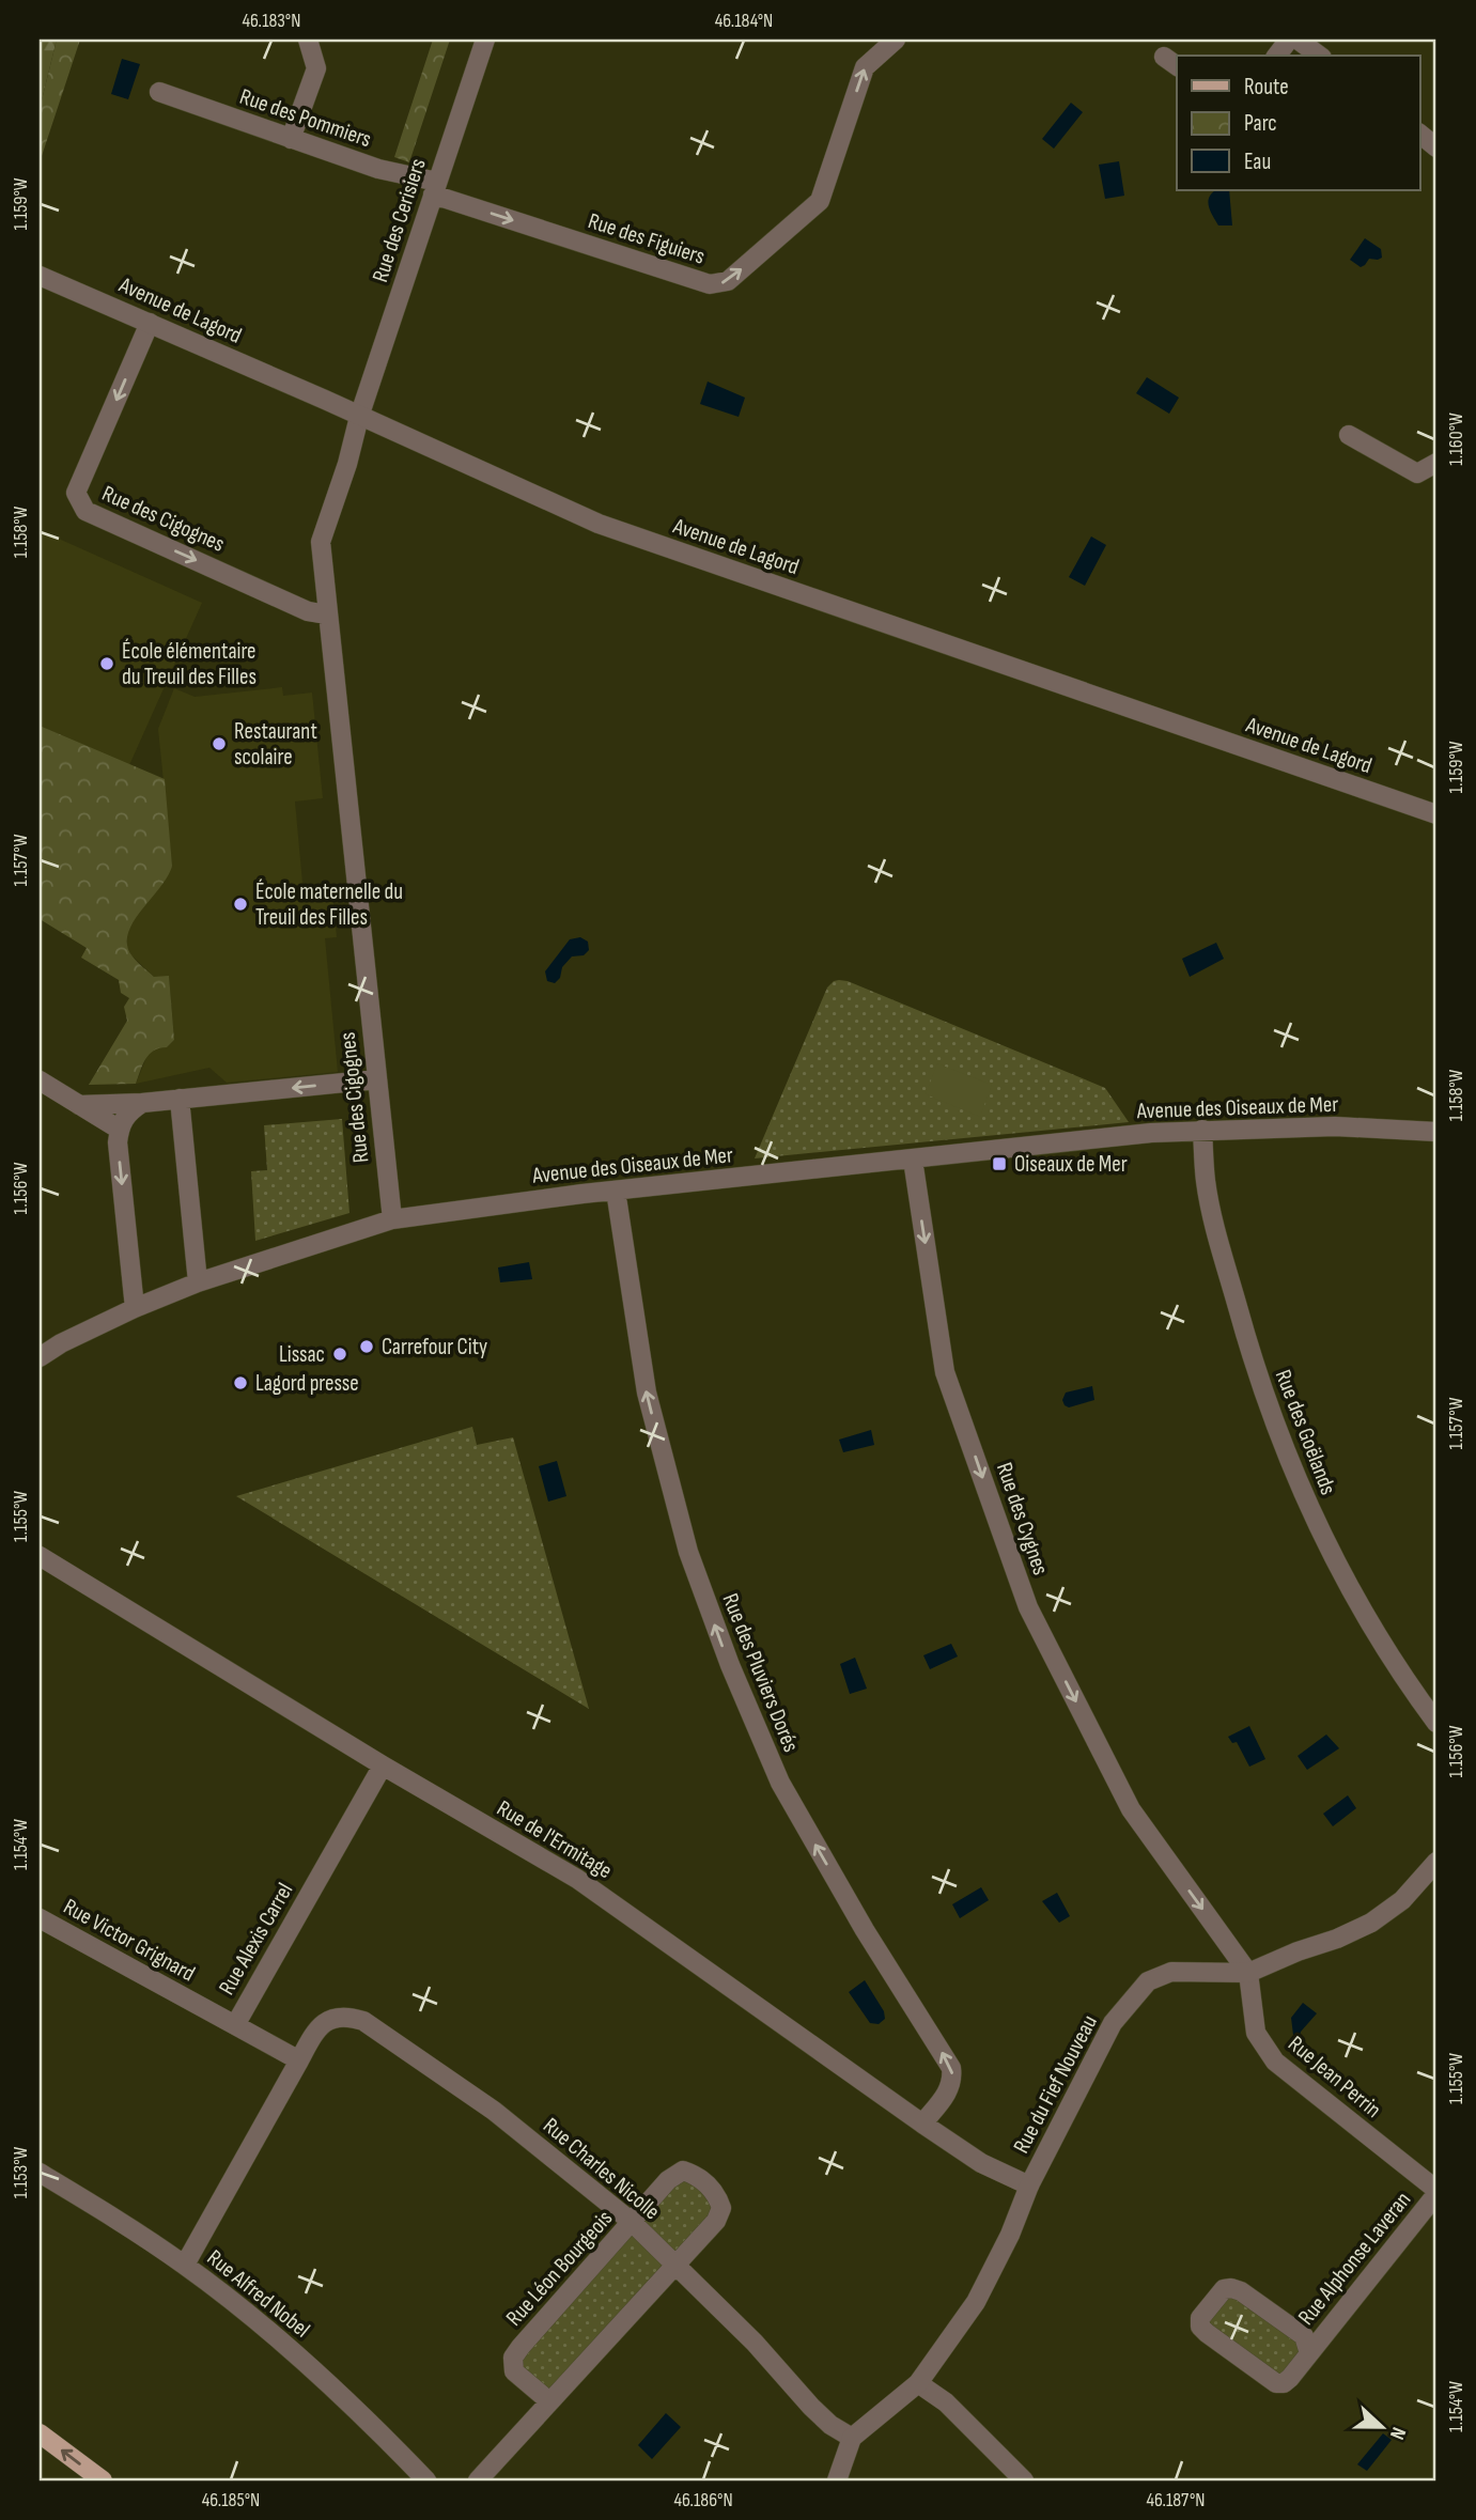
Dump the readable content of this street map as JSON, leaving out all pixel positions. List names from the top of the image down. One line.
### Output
{"streets":{"street":["Rue des Pommiers","Rue des Cerisiers","Rue des Figuiers","Avenue de Lagord","Rue des Cigognes","Avenue des Oiseaux de Mer","Rue des Goëlands","Rue des Cygnes","Rue des Pluviers Dorés","Rue de l'Ermitage","Rue Alexis Carrel","Rue Victor Grignard","Rue Jean Perrin","Rue du Fief Nouveau","Rue Charles Nicolle","Rue Alphonse Laveran","Rue Léon Bourgeois","Rue Alfred Nobel"]},"crossings":[["Rue des Pommiers","Rue des Cerisiers"],["Rue des Pommiers","Rue des Figuiers"],["Rue des Cerisiers","Rue des Figuiers"],["Rue des Cerisiers","Avenue de Lagord"],["Rue des Cerisiers","Rue des Cigognes"],["Avenue de Lagord","Rue des Cigognes"],["Rue des Cigognes","Avenue des Oiseaux de Mer"],["Avenue des Oiseaux de Mer","Rue des Goëlands"],["Avenue des Oiseaux de Mer","Rue des Cygnes"],["Avenue des Oiseaux de Mer","Rue des Pluviers Dorés"],["Rue des Cygnes","Rue Jean Perrin"],["Rue des Cygnes","Rue du Fief Nouveau"],["Rue des Pluviers Dorés","Rue de l'Ermitage"],["Rue de l'Ermitage","Rue Alexis Carrel"],["Rue de l'Ermitage","Rue du Fief Nouveau"],["Rue Alexis Carrel","Rue Victor Grignard"],["Rue Alexis Carrel","Rue Charles Nicolle"],["Rue Jean Perrin","Rue du Fief Nouveau"],["Rue Jean Perrin","Rue Alphonse Laveran"],["Rue du Fief Nouveau","Rue Charles Nicolle"],["Rue Charles Nicolle","Rue Léon Bourgeois"]],"one_way":["Rue des Cygnes","Rue des Pluviers Dorés"],"places":{"other":["École élémentaire du Treuil des Filles","Restaurant scolaire","École maternelle du Treuil des Filles","Carrefour City","Lissac","Lagord presse"],"transit":["Oiseaux de Mer"]},"legend":["Route","Parc","Eau"],"north":"right","coordinates":["46.183°N","46.184°N","1.159°W","1.160°W","1.158°W","1.157°W","1.156°W","1.155°W","1.154°W","1.153°W","46.185°N","46.186°N","46.187°N"]}
